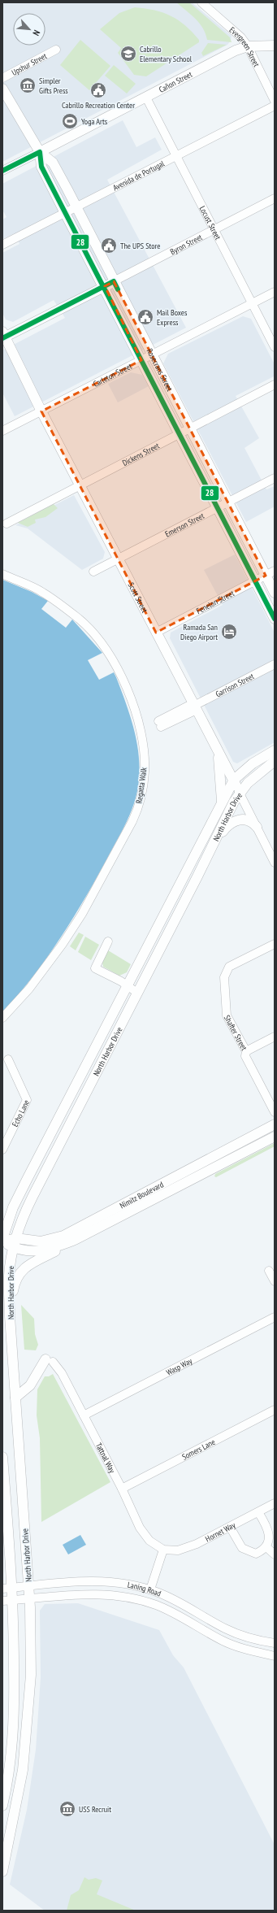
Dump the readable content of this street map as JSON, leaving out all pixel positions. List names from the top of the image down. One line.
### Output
{"streets":{"main road":["Cañon Street","Rosecrans Street","Scott Street","North Harbor Drive","Nimitz Boulevard"],"street":["Evergreen Street","Upshur Street","Avenida de Portugal","Locust Street","Byron Street","Carleton Street","Dickens Street","Emerson Street","Fenelon Street","Garrison Street","Regatta Walk","Shafter Street","Echo Lane","Wasp Way","Somers Lane","Tattnal Way","Hornet Way","Laning Road"]},"crossings":[["Evergreen Street","Cañon Street"],["Cañon Street","Locust Street"],["Cañon Street","Rosecrans Street"],["Avenida de Portugal","Locust Street"],["Avenida de Portugal","Rosecrans Street"],["Locust Street","Byron Street"],["Locust Street","Carleton Street"],["Byron Street","Rosecrans Street"],["Rosecrans Street","Carleton Street"],["Rosecrans Street","Dickens Street"],["Rosecrans Street","Emerson Street"],["Rosecrans Street","Fenelon Street"],["Carleton Street","Scott Street"],["Dickens Street","Scott Street"],["Emerson Street","Scott Street"],["Scott Street","Fenelon Street"],["Scott Street","Garrison Street"],["Scott Street","North Harbor Drive"],["North Harbor Drive","Nimitz Boulevard"],["North Harbor Drive","Laning Road"],["Wasp Way","Tattnal Way"],["Somers Lane","Tattnal Way"],["Tattnal Way","Hornet Way"]],"places":{"school or university":["Cabrillo Elementary School"],"museum":["Simpler Gifts Press","USS Recruit"],"public building":["Cabrillo Recreation Center","The UPS Store","Mail Boxes Express"],"sports":["Yoga Arts"],"hotel":["Ramada San Diego Airport"]},"lines":["transit line 28"],"north":"bottom right"}
